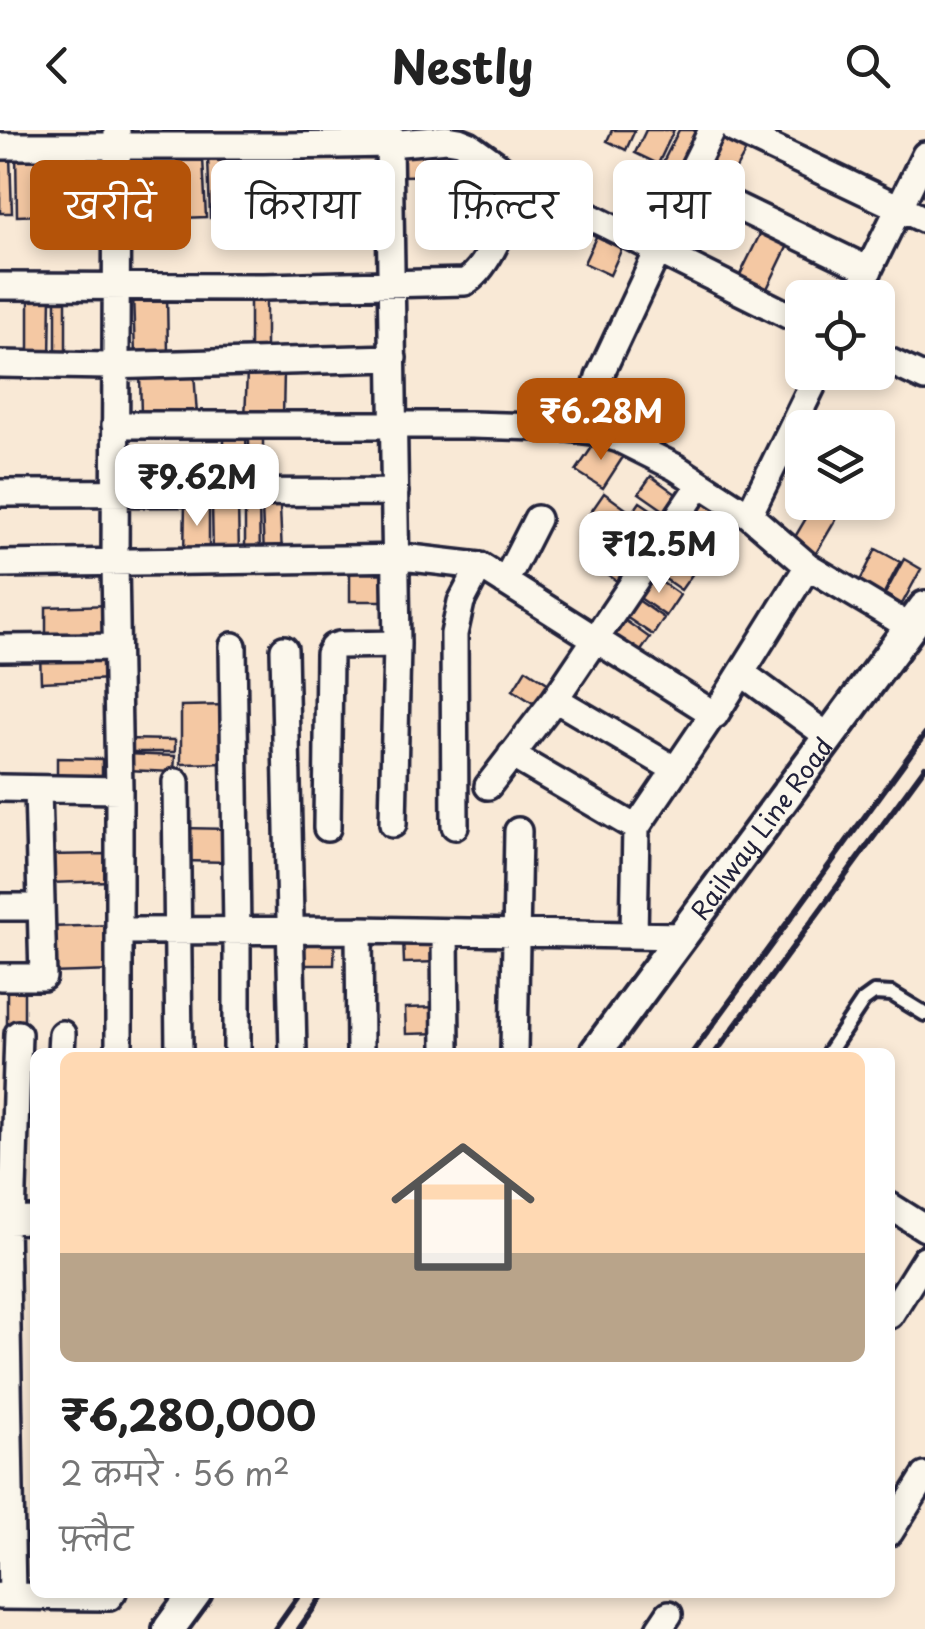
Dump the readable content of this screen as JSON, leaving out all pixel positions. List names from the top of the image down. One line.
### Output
{"streets":{"street":["Railway Line Road"]},"page":{"header":"Nestly","chip":["खरीदें","किराया","फ़िल्टर","नया"],"price":["₹6.28M","₹9.62M","₹12.5M"],"list":[{"name":"₹6,280,000","note":"2 कमरे · 56 m² · फ़्लैट"}]}}
